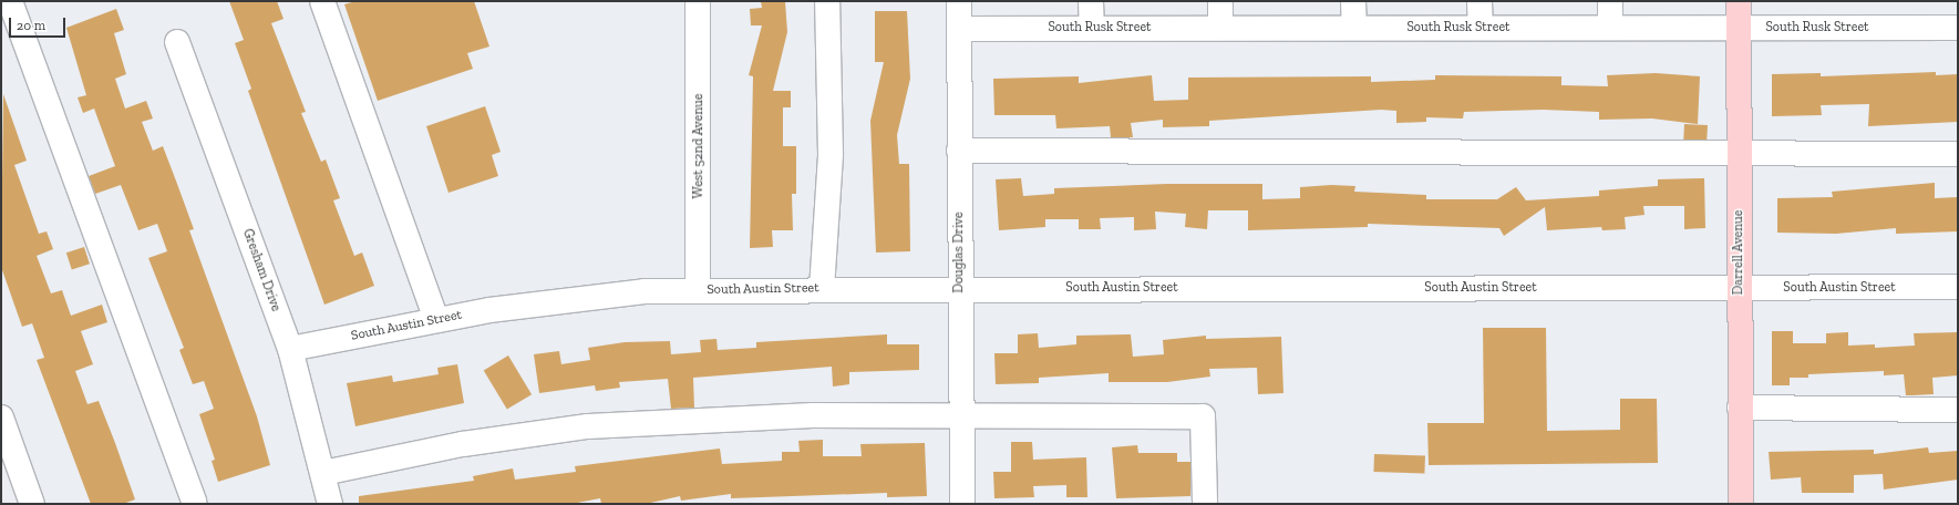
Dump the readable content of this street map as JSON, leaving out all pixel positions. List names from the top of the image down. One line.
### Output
{"streets":{"main road":["Darrell Avenue"],"street":["South Rusk Street","West 52nd Avenue","Douglas Drive","Gresham Drive","South Austin Street"]},"crossings":[["South Rusk Street","Douglas Drive"],["South Rusk Street","Darrell Avenue"],["West 52nd Avenue","South Austin Street"],["Douglas Drive","South Austin Street"],["Darrell Avenue","South Austin Street"],["Gresham Drive","South Austin Street"]],"scale_bar":"20 m"}
